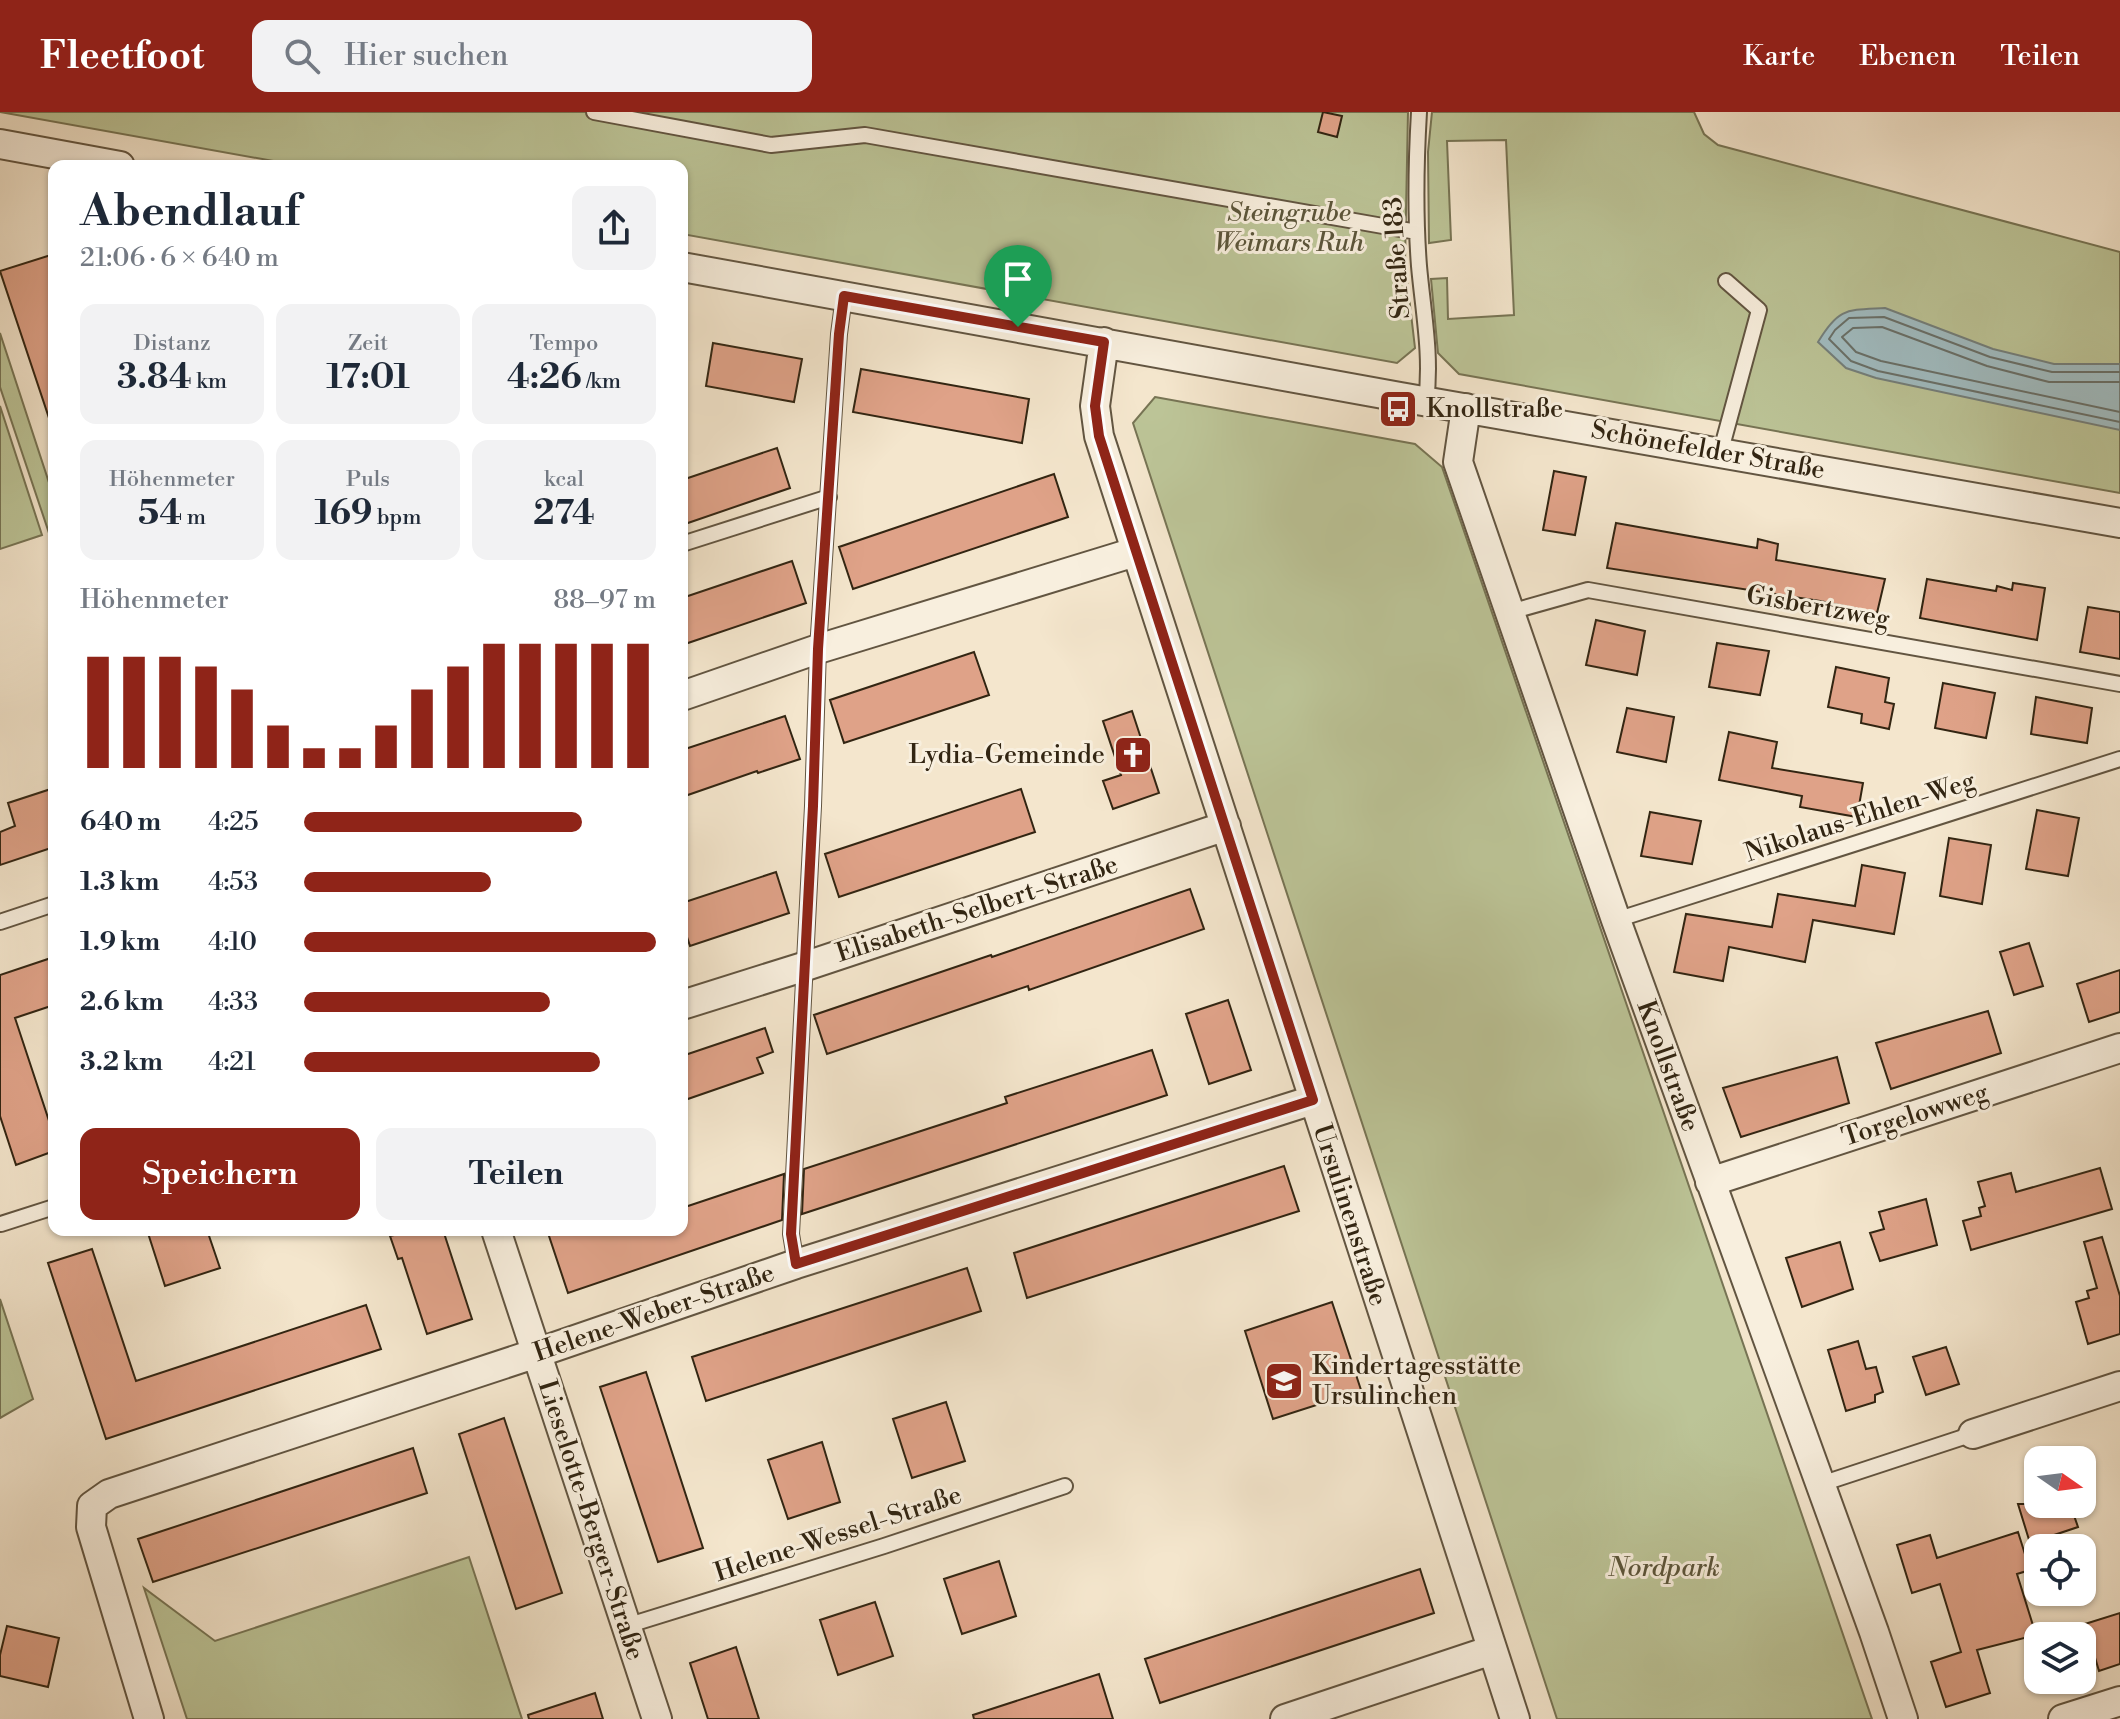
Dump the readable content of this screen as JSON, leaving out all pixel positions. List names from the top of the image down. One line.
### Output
{"streets":{"street":["Schönefelder Straße","Elisabeth-Selbert-Straße","Knollstraße","Torgelowweg","Ursulinenstraße","Helene-Weber-Straße","Lieselotte-Berger-Straße"],"lane":["Straße 183","Gisbertzweg","Nikolaus-Ehlen-Weg","Helene-Wessel-Straße"]},"crossings":[["Straße 183","Schönefelder Straße"],["Schönefelder Straße","Knollstraße"],["Schönefelder Straße","Ursulinenstraße"],["Gisbertzweg","Knollstraße"],["Nikolaus-Ehlen-Weg","Knollstraße"],["Elisabeth-Selbert-Straße","Ursulinenstraße"],["Knollstraße","Torgelowweg"],["Ursulinenstraße","Helene-Weber-Straße"],["Helene-Weber-Straße","Lieselotte-Berger-Straße"],["Lieselotte-Berger-Straße","Helene-Wessel-Straße"]],"parks":["Steingrube Weimars Ruh","Nordpark"],"places":{"bus stop":["Knollstraße"],"church":["Lydia-Gemeinde"],"school or university":["Kindertagesstätte Ursulinchen"]},"north":"right","page":{"header":"Fleetfoot","search":"Hier suchen","nav":["Karte","Ebenen","Teilen"],"heading":["Abendlauf","21:06 · 6 × 640 m"],"stats":[["Distanz","3.84 km"],["Zeit","17:01"],["Tempo","4:26 /km"],["Höhenmeter","54 m"],["Puls","169 bpm"],["kcal","274"]],"chart":["Höhenmeter","88–97 m"],"list":[{"name":"640 m","note":"4:25"},{"name":"1.3 km","note":"4:53"},{"name":"1.9 km","note":"4:10"},{"name":"2.6 km","note":"4:33"},{"name":"3.2 km","note":"4:21"}],"buttons":["Speichern","Teilen"]}}
